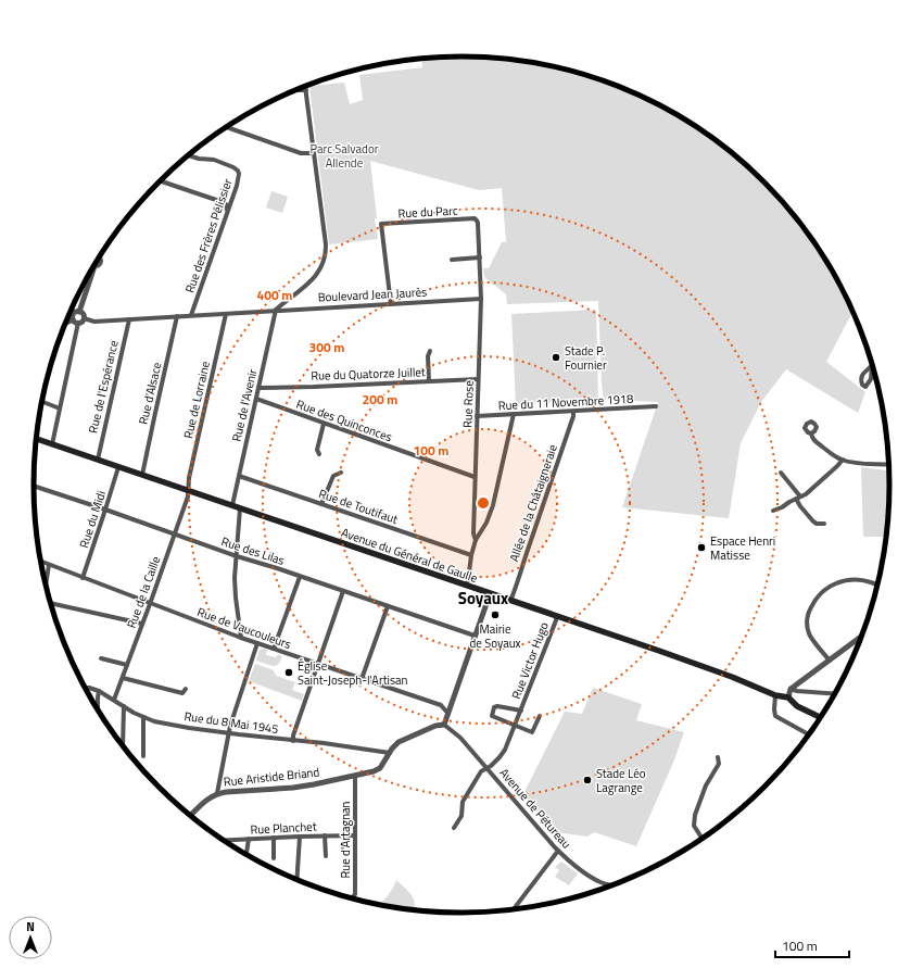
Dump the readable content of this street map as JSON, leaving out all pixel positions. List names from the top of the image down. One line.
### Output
{"streets":{"main road":["Avenue du Général de Gaulle"],"street":["Rue du Parc","Rue des Frères Pélissier","Boulevard Jean Jaurès","Rue du Quatorze Juillet","Rue de l'Espérance","Rue d'Alsace","Rue de Lorraine","Rue du 11 Novembre 1918","Rue Rose","Rue de l'Avenir","Rue des Quinconces","Allée de la Châtaigneraie","Rue de Toutifaut","Rue du Midi","Rue des Lilas","Rue de la Caille","Rue de Vaucouleurs","Rue Victor Hugo","Rue du 8 Mai 1945","Rue Aristide Briand","Avenue de Pétureau","Rue Planchet","Rue d'Artagnan"]},"crossings":[["Rue du Parc","Boulevard Jean Jaurès"],["Rue du Parc","Rue Rose"],["Rue des Frères Pélissier","Boulevard Jean Jaurès"],["Boulevard Jean Jaurès","Rue de l'Espérance"],["Boulevard Jean Jaurès","Rue d'Alsace"],["Boulevard Jean Jaurès","Rue de Lorraine"],["Boulevard Jean Jaurès","Rue Rose"],["Boulevard Jean Jaurès","Rue de l'Avenir"],["Rue du Quatorze Juillet","Rue Rose"],["Rue du Quatorze Juillet","Rue de l'Avenir"],["Rue de l'Espérance","Avenue du Général de Gaulle"],["Rue d'Alsace","Avenue du Général de Gaulle"],["Rue de Lorraine","Avenue du Général de Gaulle"],["Rue de Lorraine","Rue de la Caille"],["Rue du 11 Novembre 1918","Rue Rose"],["Rue du 11 Novembre 1918","Allée de la Châtaigneraie"],["Rue Rose","Rue des Quinconces"],["Rue Rose","Rue de Toutifaut"],["Rue Rose","Avenue du Général de Gaulle"],["Rue de l'Avenir","Rue des Quinconces"],["Rue de l'Avenir","Rue de Toutifaut"],["Rue de l'Avenir","Avenue du Général de Gaulle"],["Allée de la Châtaigneraie","Avenue du Général de Gaulle"],["Rue du Midi","Rue des Lilas"],["Rue du Midi","Avenue du Général de Gaulle"],["Rue du Midi","Rue de Vaucouleurs"],["Rue des Lilas","Rue de la Caille"],["Avenue du Général de Gaulle","Rue de la Caille"],["Avenue du Général de Gaulle","Rue Victor Hugo"],["Rue de la Caille","Rue de Vaucouleurs"],["Rue de la Caille","Rue du 8 Mai 1945"],["Rue Victor Hugo","Avenue de Pétureau"],["Rue du 8 Mai 1945","Rue Aristide Briand"],["Rue Aristide Briand","Avenue de Pétureau"],["Rue Aristide Briand","Rue d'Artagnan"],["Rue Planchet","Rue d'Artagnan"]],"districts":["Soyaux"],"parks":["Parc Salvador Allende"],"places":["Stade P. Fournier","Espace Henri Matisse","Mairie de Soyaux","Église Saint-Joseph-l'Artisan","Stade Léo Lagrange"],"scale_bar":"100 m","north":"top","rings":["400 m","300 m","200 m","100 m"]}
